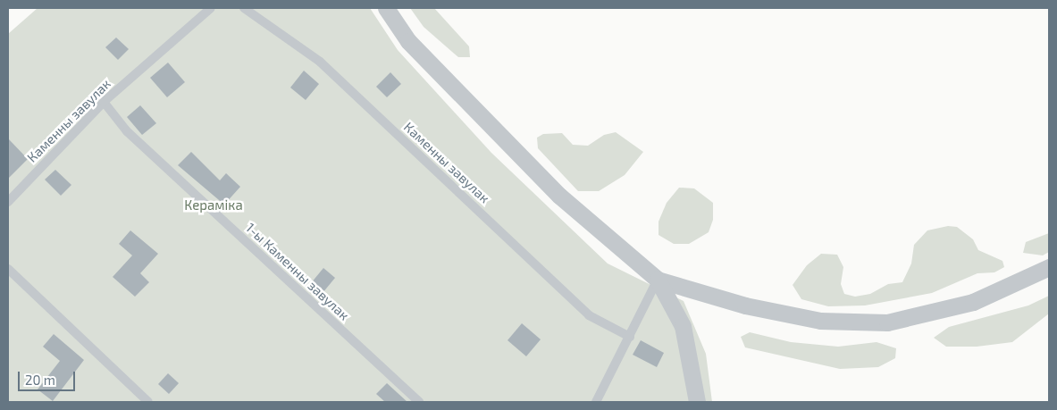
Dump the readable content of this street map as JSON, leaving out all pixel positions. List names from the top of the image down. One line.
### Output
{"streets":{"lane":["Каменны завулак","1-ы Каменны завулак"]},"crossings":[["Каменны завулак","1-ы Каменны завулак"]],"parks":["Кераміка"],"scale_bar":"20 m"}
